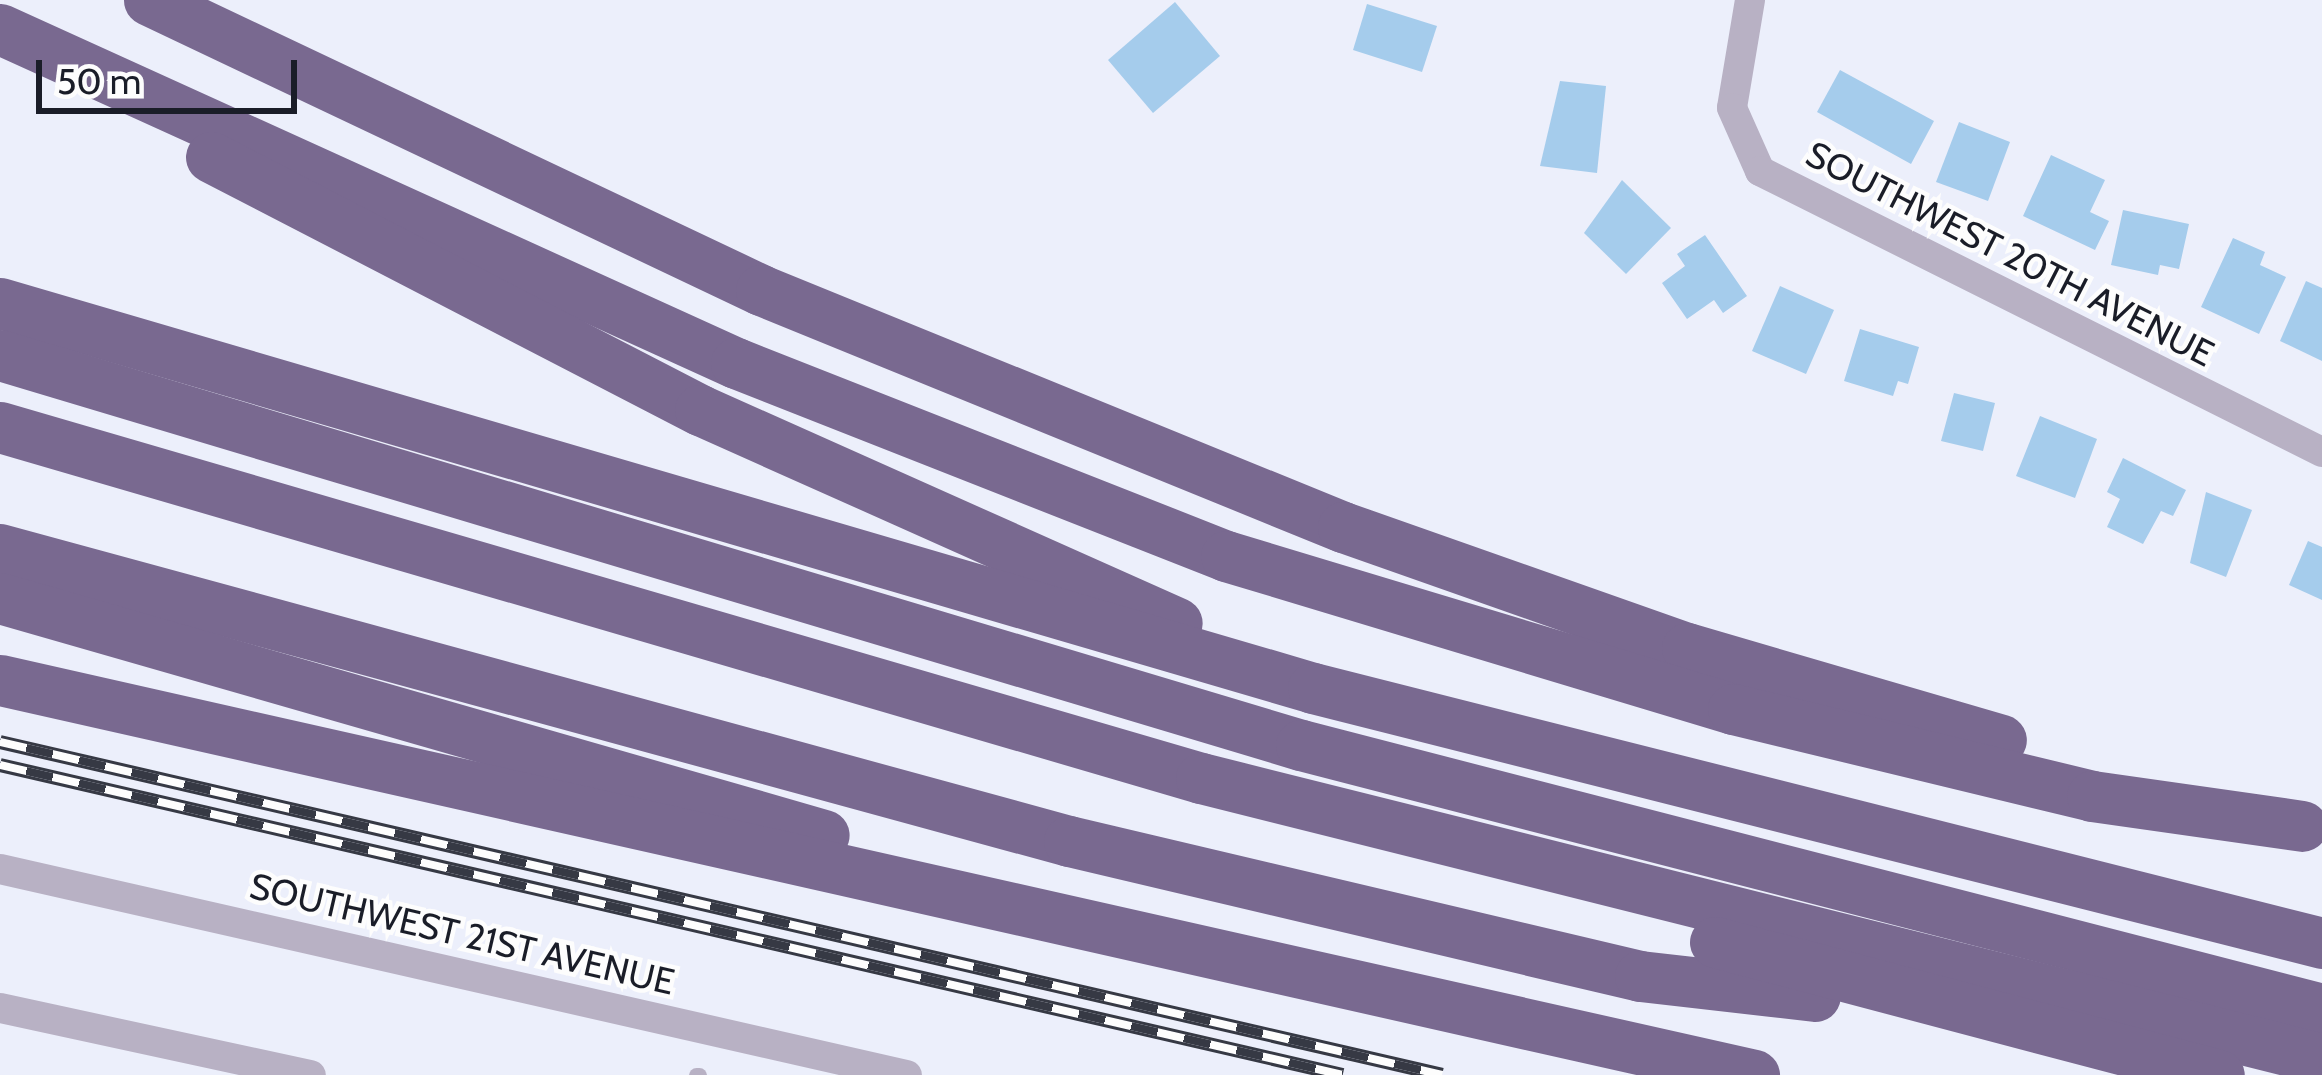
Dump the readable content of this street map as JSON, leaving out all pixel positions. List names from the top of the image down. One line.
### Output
{"streets":{"street":["SOUTHWEST 20TH AVENUE","SOUTHWEST 21ST AVENUE"]},"scale_bar":"50 m"}
